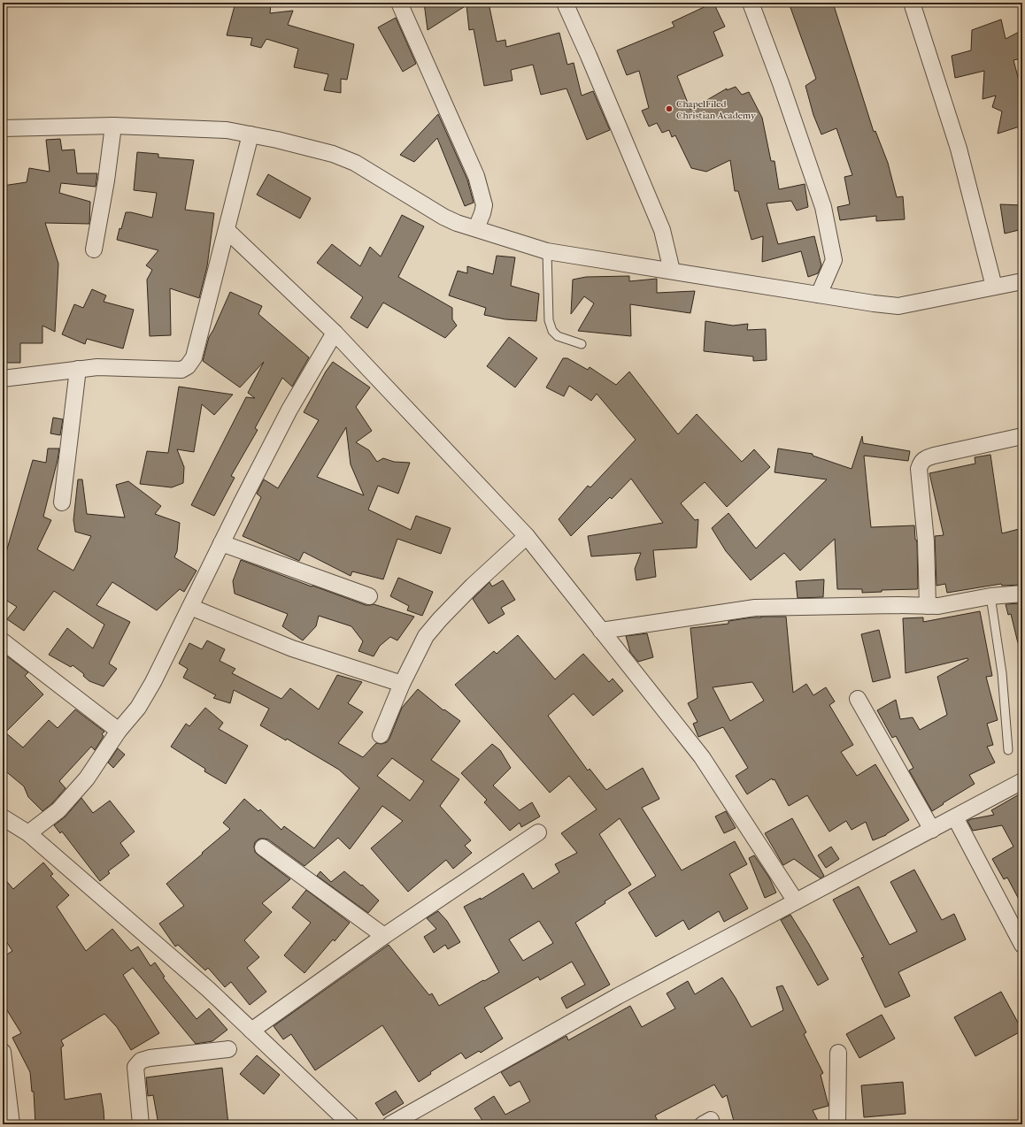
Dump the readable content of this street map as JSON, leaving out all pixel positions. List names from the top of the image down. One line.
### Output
{"places":["ChapelFiled Christian Academy"]}
